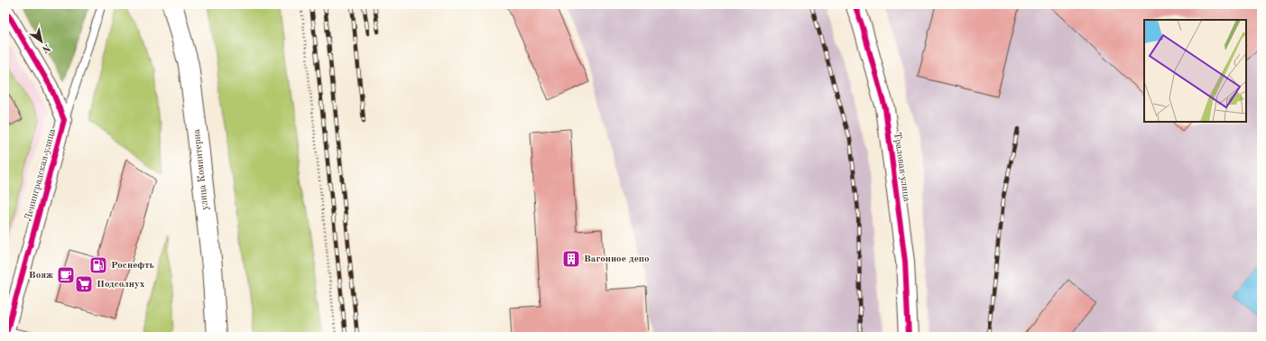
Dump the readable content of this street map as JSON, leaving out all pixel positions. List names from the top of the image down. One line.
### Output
{"streets":{"main road":["улица Коминтерна"],"street":["Траловая улица","Ленинградская улица"]},"places":{"building":["Вагонное депо"],"fuel station":["Роснефть"],"cafe":["Вояж"],"supermarket":["Подсолнух"]},"north":"bottom right"}
